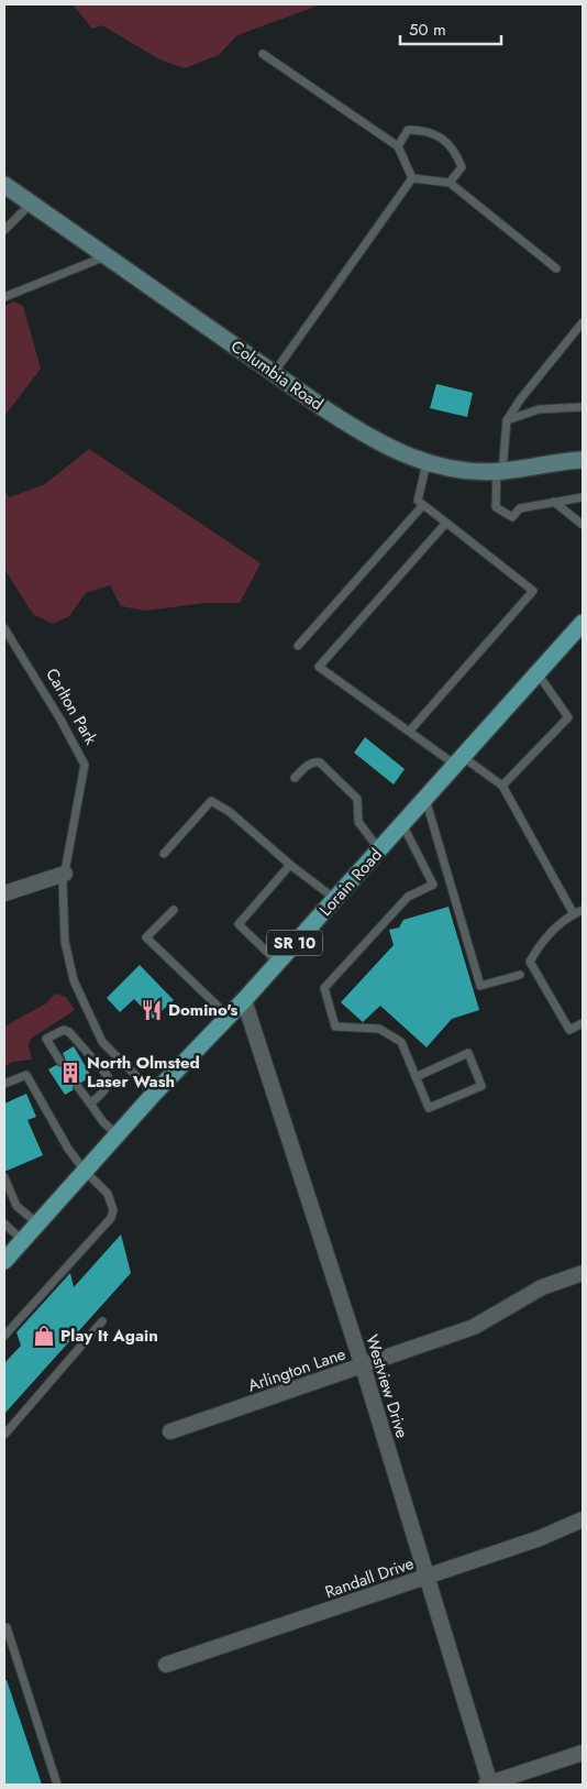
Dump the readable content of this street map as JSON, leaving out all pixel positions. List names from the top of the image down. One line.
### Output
{"streets":{"main road":["Columbia Road","Lorain Road","SR 10"],"street":["Arlington Lane","Westview Drive","Randall Drive"],"lane":["Carlton Park"]},"crossings":[["Carlton Park","Lorain Road"],["Lorain Road","Westview Drive"],["Arlington Lane","Westview Drive"],["Westview Drive","Randall Drive"]],"places":{"restaurant":["Domino's"],"building":["North Olmsted Laser Wash"],"shop":["Play It Again"]},"scale_bar":"50 m"}
